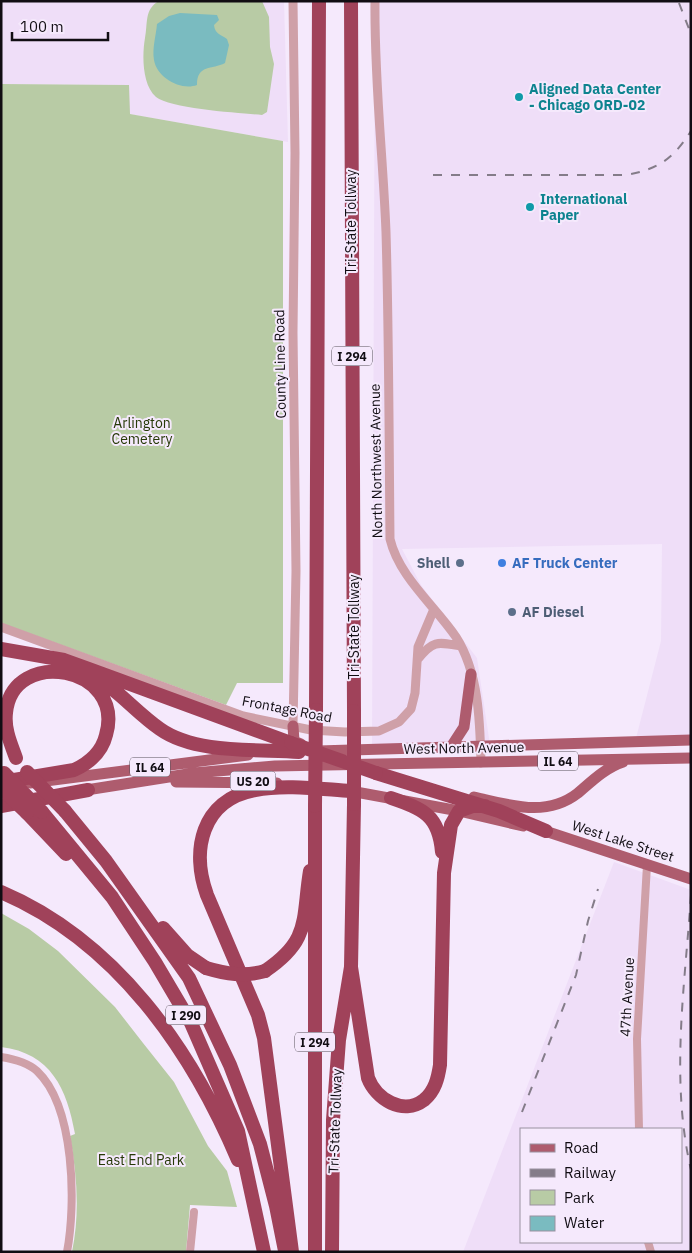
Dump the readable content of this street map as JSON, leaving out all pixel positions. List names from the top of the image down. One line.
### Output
{"streets":{"highway":["Tri-State Tollway","I 294","US 20","I 290"],"main road":["West North Avenue","IL 64","West Lake Street"],"street":["County Line Road","North Northwest Avenue","Frontage Road","47th Avenue"]},"crossings":[["Tri-State Tollway","US 20"],["County Line Road","Frontage Road"],["North Northwest Avenue","Frontage Road"],["North Northwest Avenue","West North Avenue"],["West North Avenue","IL 64"],["West North Avenue","US 20"],["IL 64","US 20"],["IL 64","I 290"],["US 20","West Lake Street"],["West Lake Street","47th Avenue"]],"parks":["Arlington Cemetery","East End Park"],"places":["Aligned Data Center - Chicago ORD-02","International Paper","Shell","AF Truck Center","AF Diesel"],"legend":["Road","Railway","Park","Water"],"scale_bar":"100 m"}
